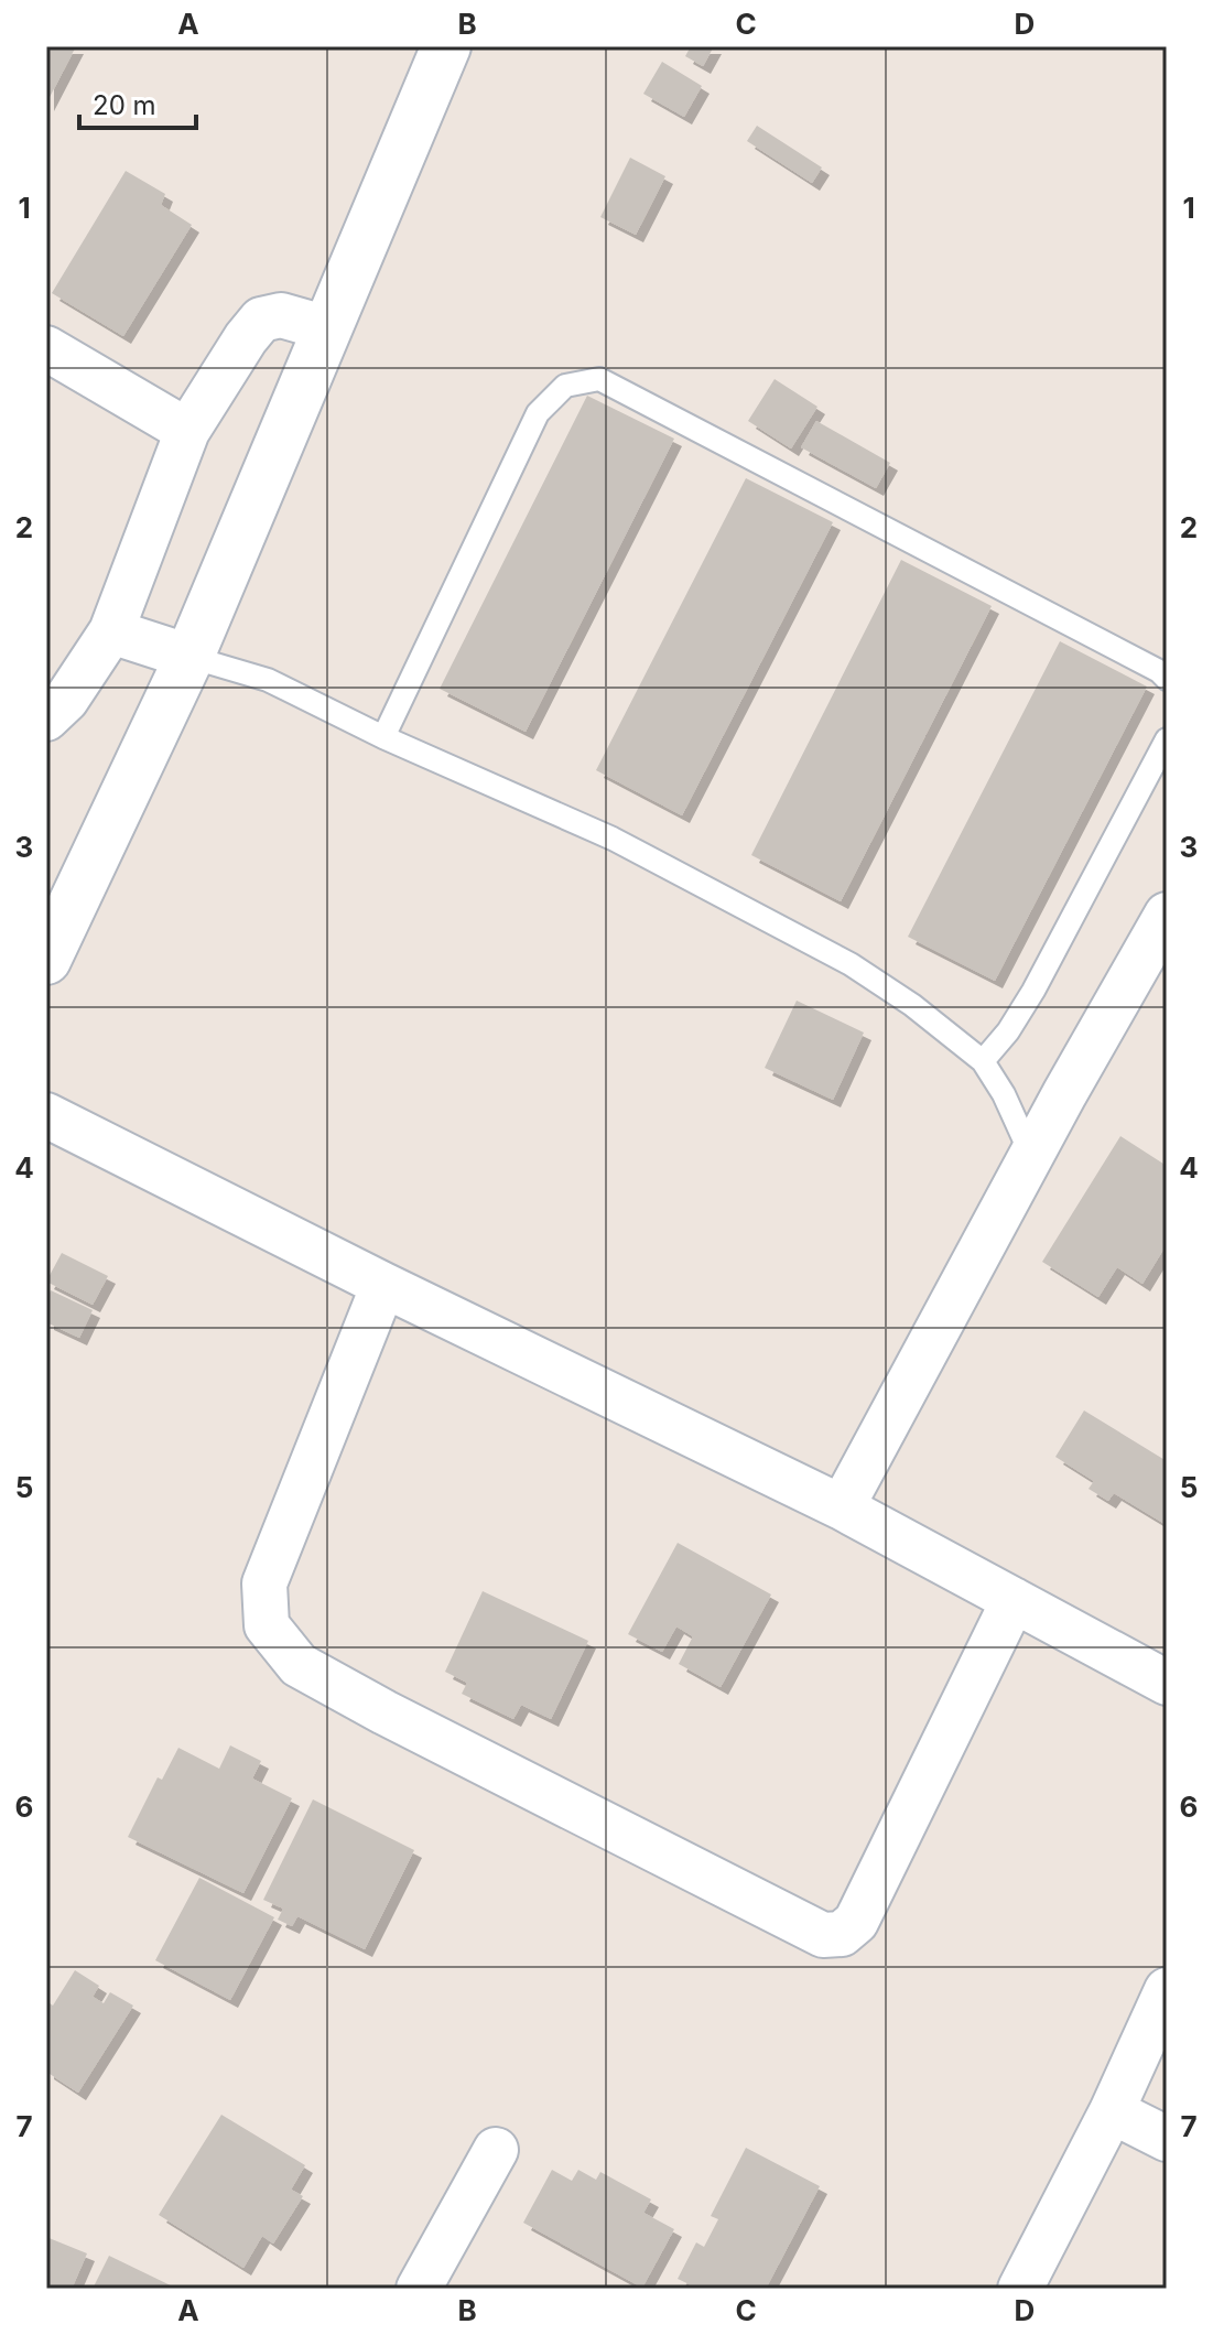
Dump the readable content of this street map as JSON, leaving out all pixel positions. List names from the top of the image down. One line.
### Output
{"scale_bar":"20 m","grid":{"columns":["A","B","C","D"],"rows":["1","2","3","4","5","6","7"]}}
